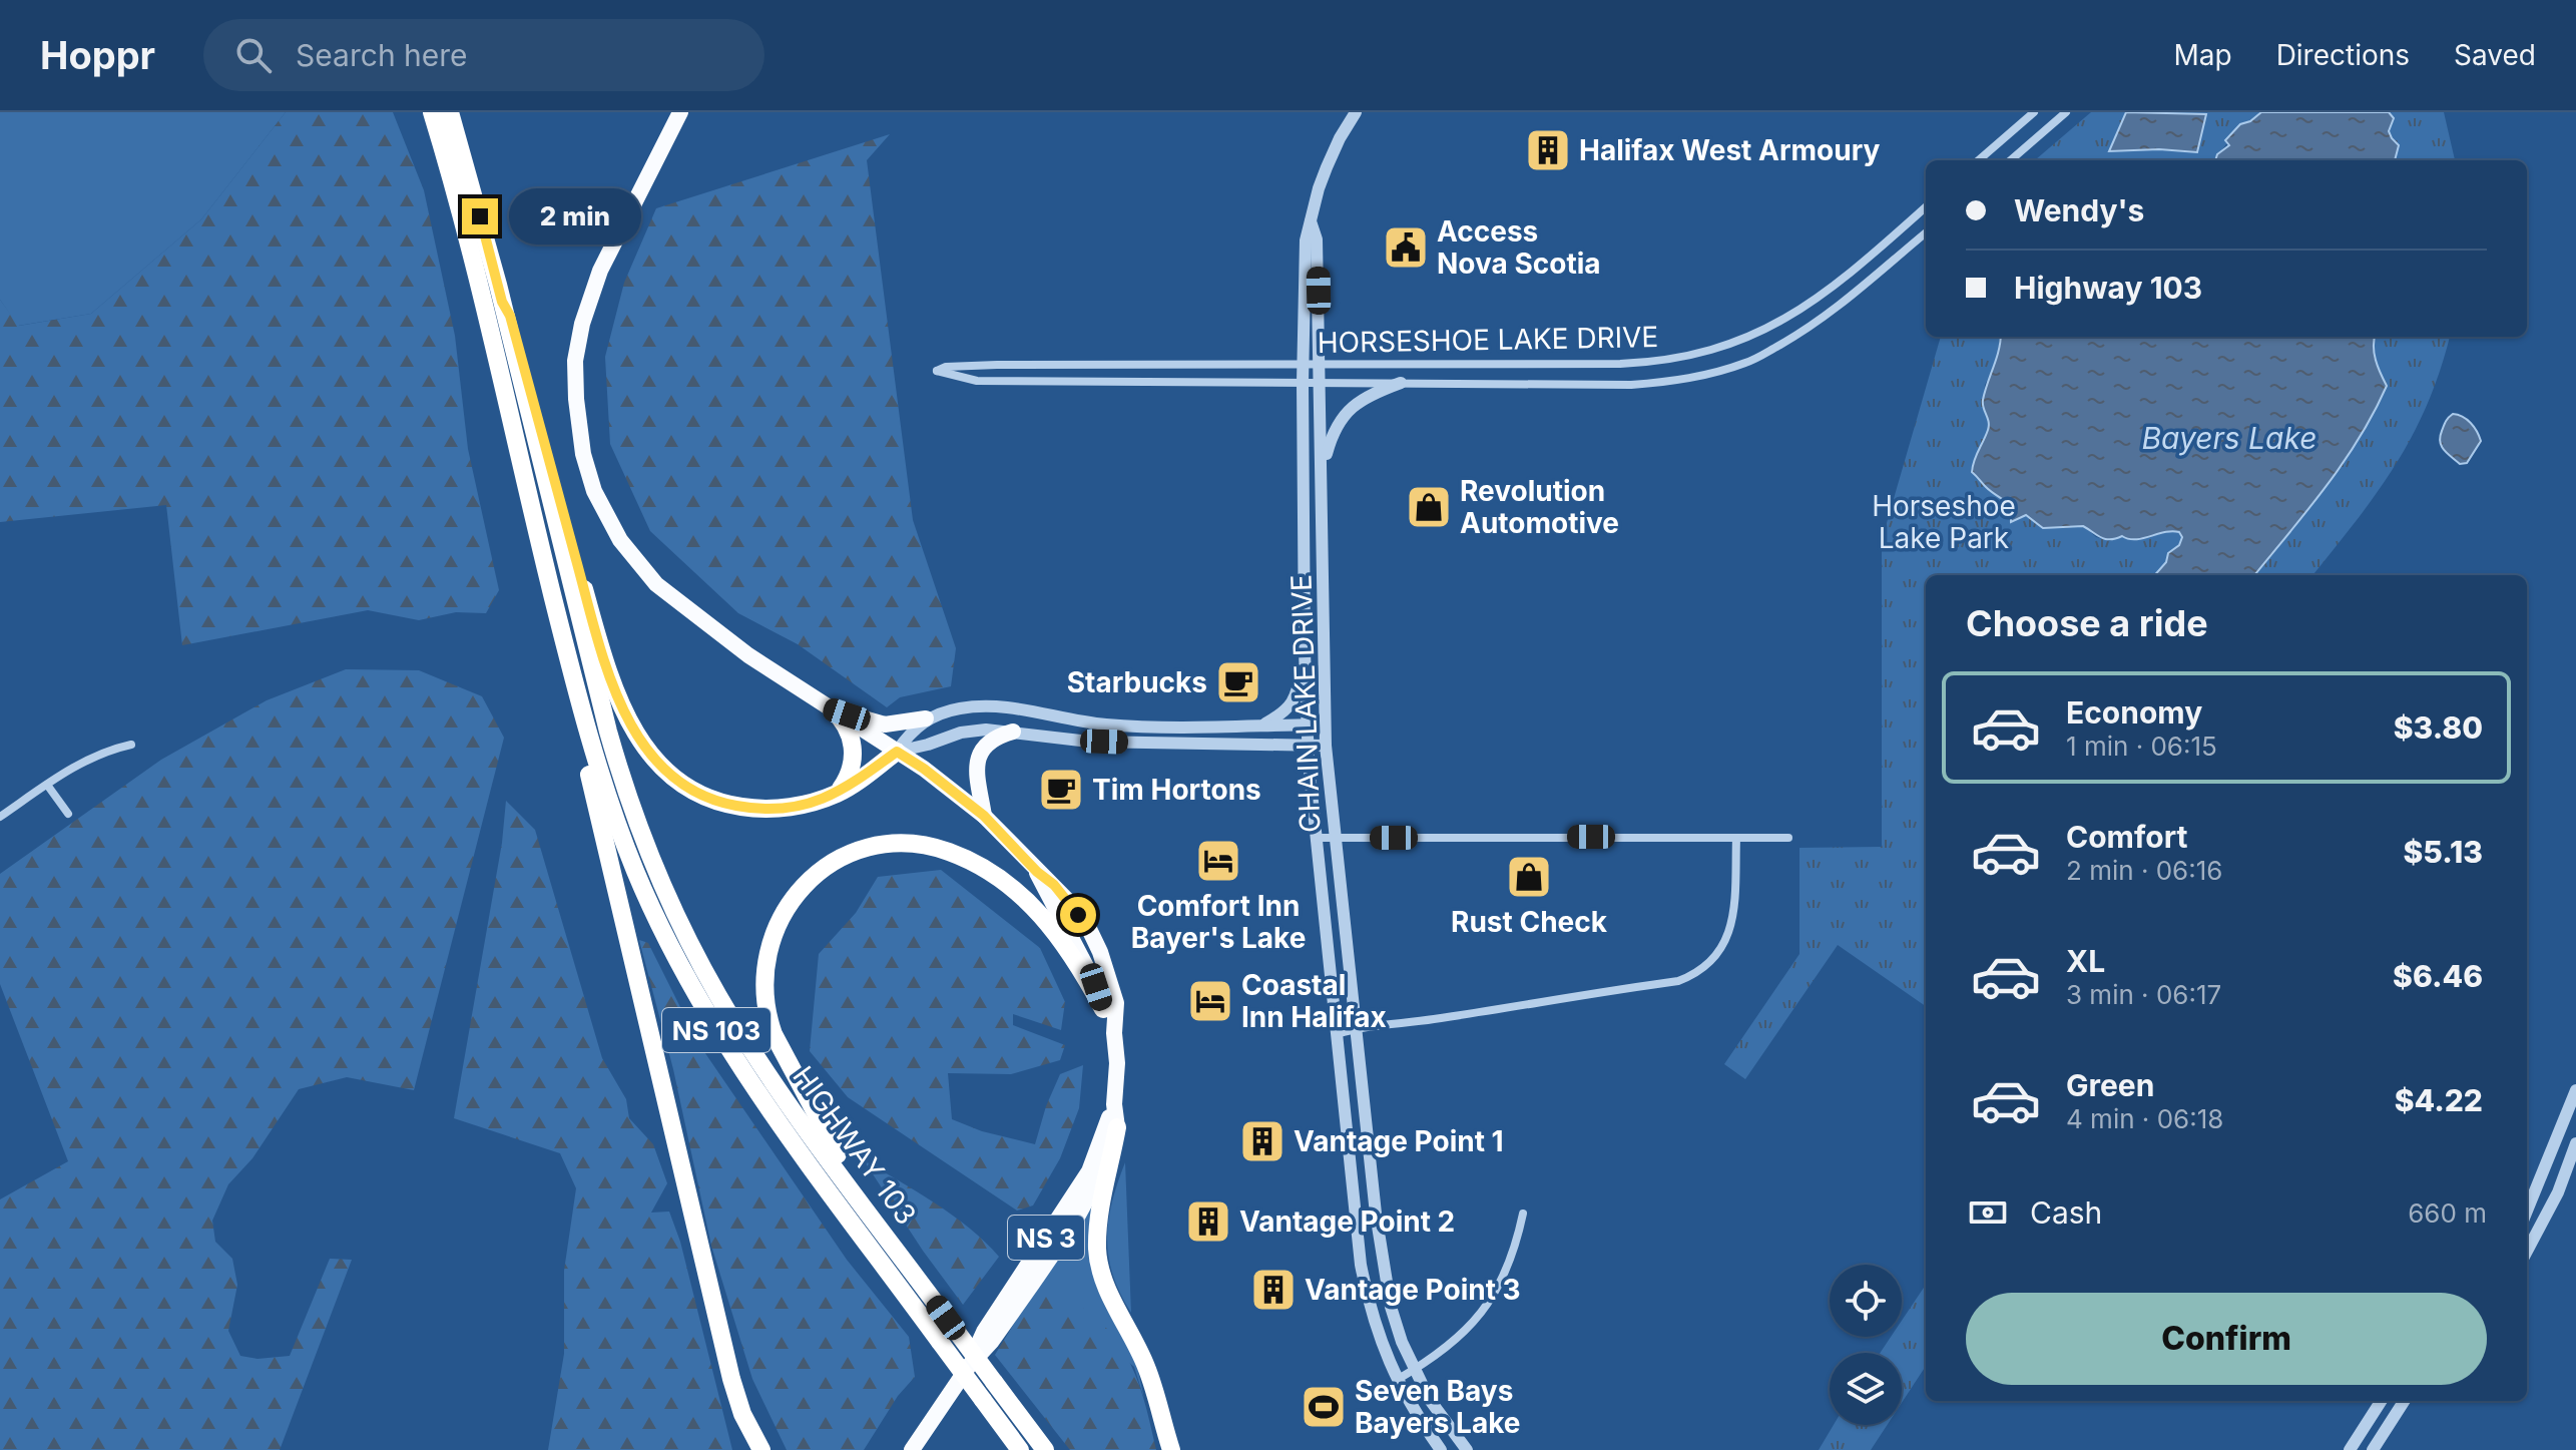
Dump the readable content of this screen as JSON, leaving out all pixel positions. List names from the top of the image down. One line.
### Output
{"streets":{"highway":["NS 103","HIGHWAY 103"],"main road":["NS 3"],"street":["HORSESHOE LAKE DRIVE","CHAIN LAKE DRIVE"]},"crossings":[["HORSESHOE LAKE DRIVE","CHAIN LAKE DRIVE"]],"water":["Bayers Lake"],"parks":["Horseshoe Lake Park"],"places":{"building":["Halifax West Armoury","Vantage Point 1","Vantage Point 2","Vantage Point 3"],"public building":["Access Nova Scotia"],"shop":["Revolution Automotive","Rust Check"],"cafe":["Starbucks","Tim Hortons"],"hotel":["Comfort Inn Bayer's Lake","Coastal Inn Halifax"],"sports":["Seven Bays Bayers Lake"]},"page":{"header":"Hoppr","search":"Search here","nav":["Map","Directions","Saved"],"banner":["Wendy's","Highway 103"],"bubble":"2 min","heading":"Choose a ride","list":[{"name":"Economy","note":"1 min · 06:15","value":"$3.80"},{"name":"Comfort","note":"2 min · 06:16","value":"$5.13"},{"name":"XL","note":"3 min · 06:17","value":"$6.46"},{"name":"Green","note":"4 min · 06:18","value":"$4.22"}],"pay":["Cash","660 m"],"buttons":"Confirm"}}
